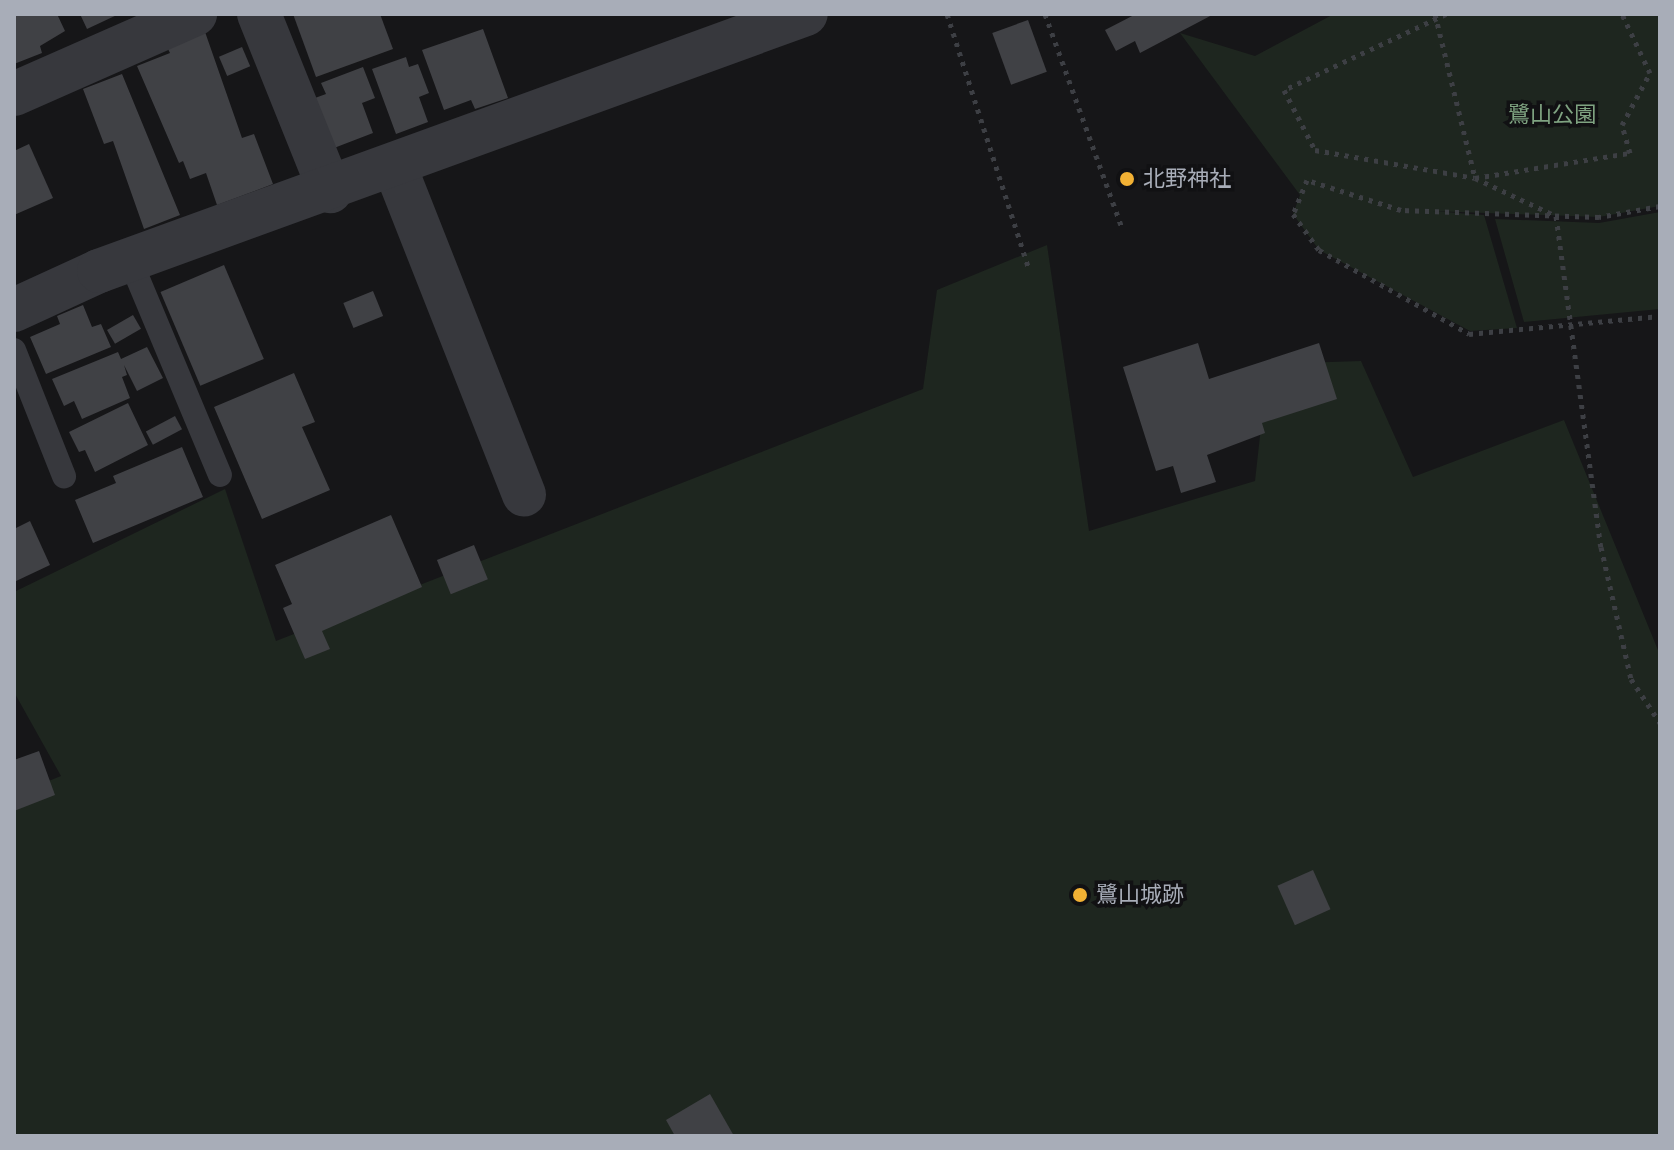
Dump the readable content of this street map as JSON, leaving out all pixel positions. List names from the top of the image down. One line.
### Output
{"parks":["鷺山公園"],"places":["北野神社","鷺山城跡"]}
